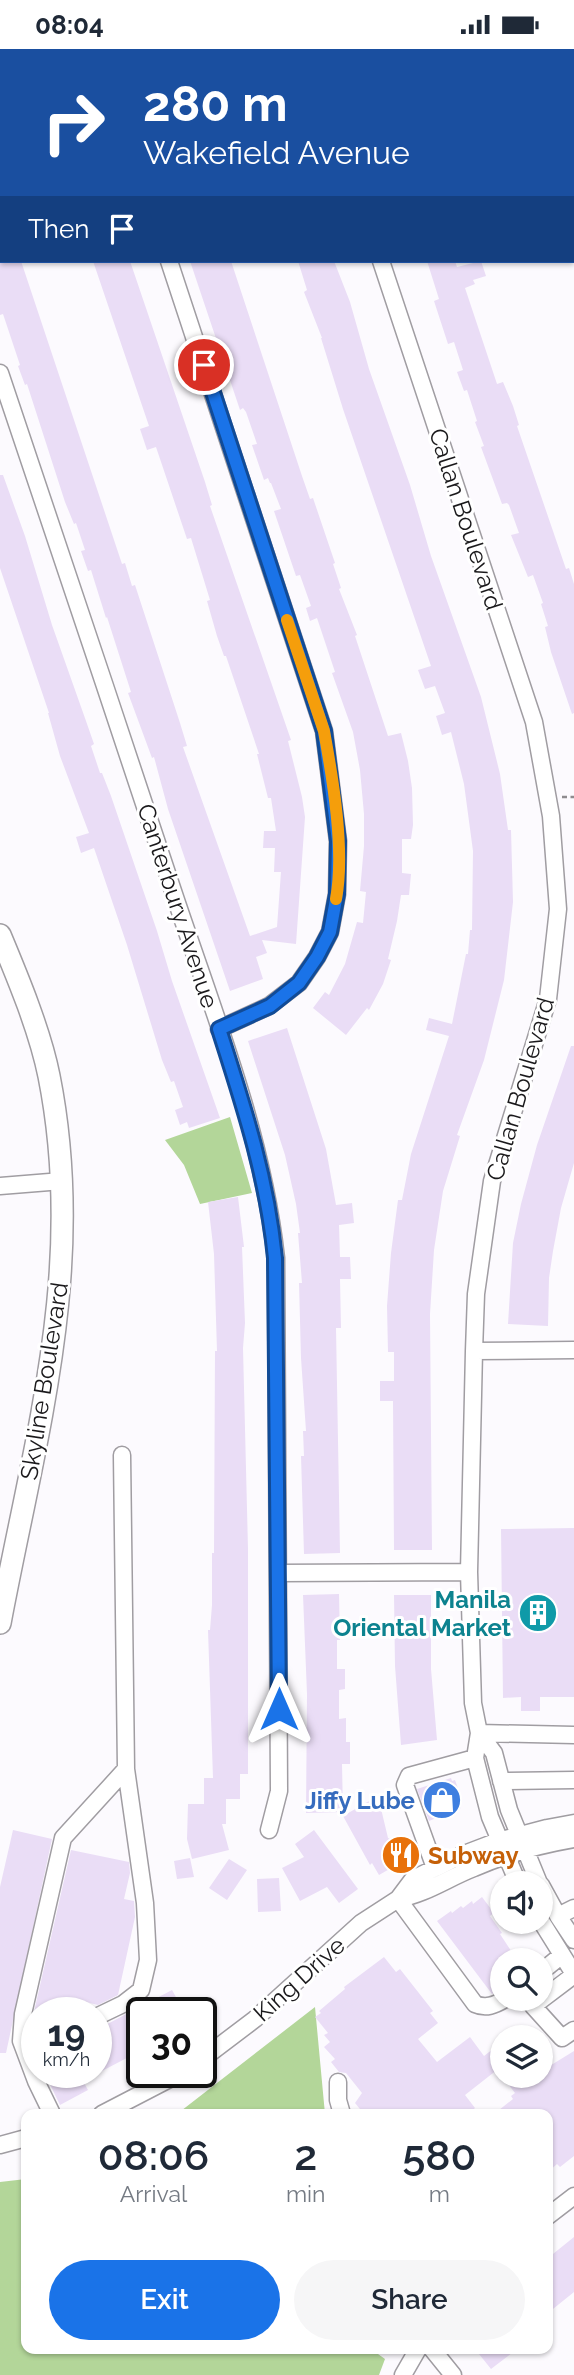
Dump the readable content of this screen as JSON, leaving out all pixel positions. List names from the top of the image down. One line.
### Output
{"streets":{"main road":["Skyline Boulevard"],"street":["Callan Boulevard","Canterbury Avenue","King Drive"]},"crossings":[["Callan Boulevard","King Drive"]],"places":{"building":["Manila Oriental Market"],"shop":["Jiffy Lube"],"restaurant":["Subway"]},"page":{"status":"08:04","turn":["280 m","Wakefield Avenue"],"then":"Then","speed":"19 km/h","limit":"30","eta":["08:06","Arrival","2","min","580","m"],"buttons":["Exit","Share"]}}
